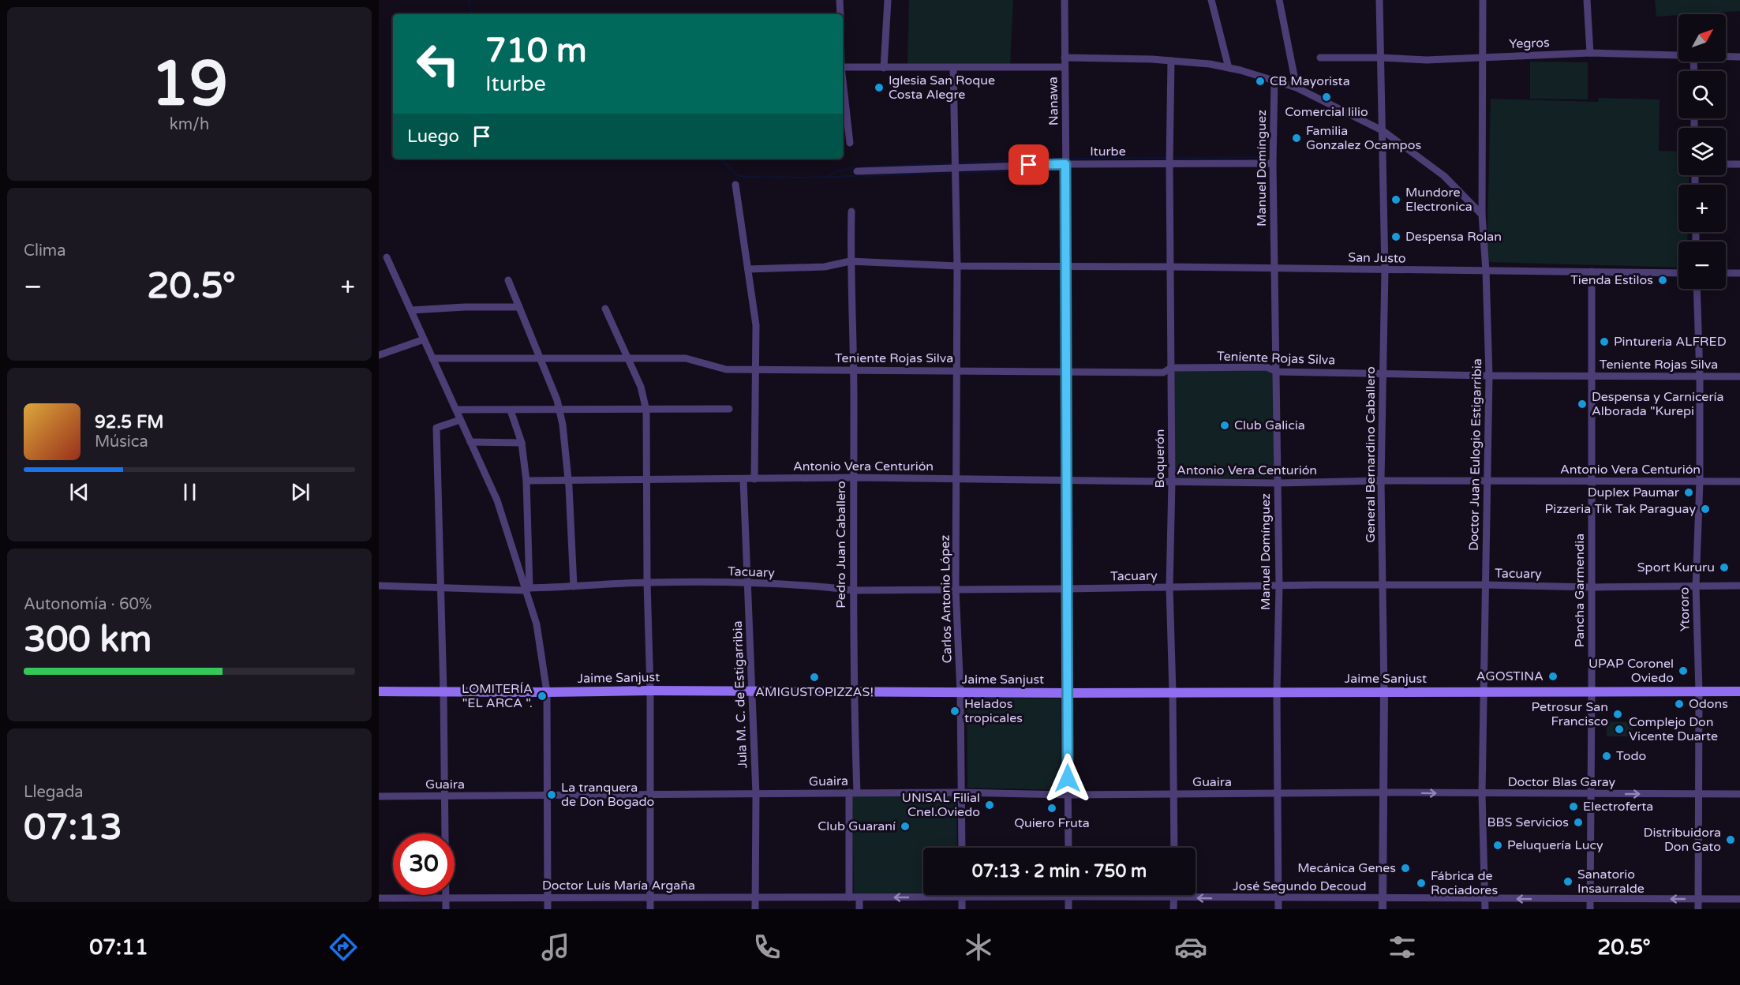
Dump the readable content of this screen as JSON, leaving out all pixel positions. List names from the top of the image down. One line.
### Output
{"streets":{"main road":["Jaime Sanjust"],"street":["Yegros","Nanawa","Iturbe","Manuel Domínguez","San Justo","Teniente Rojas Silva","General Bernardino Caballero","Doctor Juan Eulogio Estigarribia","Boquerón","Antonio Vera Centurión","Pedro Juan Caballero","Tacuary","Pancha Garmendia","Carlos Antonio López","Ytororo","Jula M. C. de Estigarribia","Guaira","Doctor Blas Garay","Doctor Luís María Argaña","José Segundo Decoud"]},"crossings":[["Yegros","General Bernardino Caballero"],["Yegros","Doctor Juan Eulogio Estigarribia"],["Nanawa","Iturbe"],["Nanawa","San Justo"],["Nanawa","Teniente Rojas Silva"],["Nanawa","Antonio Vera Centurión"],["Nanawa","Tacuary"],["Nanawa","Jaime Sanjust"],["Nanawa","Guaira"],["Iturbe","Manuel Domínguez"],["Iturbe","Boquerón"],["Iturbe","Carlos Antonio López"],["Manuel Domínguez","San Justo"],["Manuel Domínguez","Teniente Rojas Silva"],["Manuel Domínguez","Antonio Vera Centurión"],["Manuel Domínguez","Tacuary"],["Manuel Domínguez","Jaime Sanjust"],["Manuel Domínguez","Guaira"],["Manuel Domínguez","José Segundo Decoud"],["San Justo","General Bernardino Caballero"],["San Justo","Doctor Juan Eulogio Estigarribia"],["San Justo","Boquerón"],["San Justo","Pedro Juan Caballero"],["San Justo","Pancha Garmendia"],["San Justo","Carlos Antonio López"],["Teniente Rojas Silva","General Bernardino Caballero"],["Teniente Rojas Silva","Doctor Juan Eulogio Estigarribia"],["Teniente Rojas Silva","Boquerón"],["Teniente Rojas Silva","Pedro Juan Caballero"],["Teniente Rojas Silva","Pancha Garmendia"],["Teniente Rojas Silva","Carlos Antonio López"],["Teniente Rojas Silva","Ytororo"],["General Bernardino Caballero","Antonio Vera Centurión"],["General Bernardino Caballero","Tacuary"],["General Bernardino Caballero","Jaime Sanjust"],["General Bernardino Caballero","Guaira"],["General Bernardino Caballero","Doctor Blas Garay"],["General Bernardino Caballero","José Segundo Decoud"],["Doctor Juan Eulogio Estigarribia","Antonio Vera Centurión"],["Doctor Juan Eulogio Estigarribia","Tacuary"],["Doctor Juan Eulogio Estigarribia","Jaime Sanjust"],["Doctor Juan Eulogio Estigarribia","Doctor Blas Garay"],["Doctor Juan Eulogio Estigarribia","José Segundo Decoud"],["Boquerón","Antonio Vera Centurión"],["Boquerón","Tacuary"],["Boquerón","Jaime Sanjust"],["Boquerón","Guaira"],["Antonio Vera Centurión","Pedro Juan Caballero"],["Antonio Vera Centurión","Pancha Garmendia"],["Antonio Vera Centurión","Carlos Antonio López"],["Antonio Vera Centurión","Ytororo"],["Antonio Vera Centurión","Jula M. C. de Estigarribia"],["Pedro Juan Caballero","Tacuary"],["Pedro Juan Caballero","Jaime Sanjust"],["Pedro Juan Caballero","Guaira"],["Tacuary","Pancha Garmendia"],["Tacuary","Carlos Antonio López"],["Tacuary","Ytororo"],["Tacuary","Jula M. C. de Estigarribia"],["Pancha Garmendia","Jaime Sanjust"],["Pancha Garmendia","Doctor Blas Garay"],["Pancha Garmendia","José Segundo Decoud"],["Carlos Antonio López","Jaime Sanjust"],["Carlos Antonio López","Guaira"],["Ytororo","Jaime Sanjust"],["Ytororo","Doctor Blas Garay"],["Ytororo","José Segundo Decoud"],["Jaime Sanjust","Jula M. C. de Estigarribia"],["Jula M. C. de Estigarribia","Guaira"],["Jula M. C. de Estigarribia","Doctor Luís María Argaña"],["Guaira","Doctor Blas Garay"],["Doctor Luís María Argaña","José Segundo Decoud"]],"one_way":["Doctor Blas Garay","José Segundo Decoud"],"places":["CB Mayorista","Iglesia San Roque Costa Alegre","Comercial lilio","Familia Gonzalez Ocampos","Mundore Electronica","Despensa Rolan","Tienda Estilos","Pintureria ALFRED","Despensa y Carnicería Alborada \"Kurepi","Club Galicia","Duplex Paumar","Pizzeria Tik Tak Paraguay","Sport Kururu","UPAP Coronel Oviedo","AGOSTINA","AMIGUSTOPIZZAS!","LOMITERÍA \"EL ARCA \".","Odons","Helados tropicales","Petrosur San Francisco","Complejo Don Vicente Duarte","Todo","La tranquera de Don Bogado","UNISAL Filial Cnel.Oviedo","Electroferta","Quiero Fruta","BBS Servicios","Club Guaraní","Distribuidora Don Gato","Peluquería Lucy","Mecánica Genes","Sanatorio Insaurralde","Fábrica de Rociadores"],"north":"top right","page":{"tile":[["19","km/h"],"Clima",["Autonomía · 60%","300 km"],["Llegada","07:13"]],"map_buttons":["+","−"],"turn":["710 m","Iturbe"],"then":"Luego","heat":["−","20.5°","+"],"song":["92.5 FM","Música"],"limit":"30","trip":"07:13 · 2 min · 750 m","tabs":["07:11","20.5°"]}}
